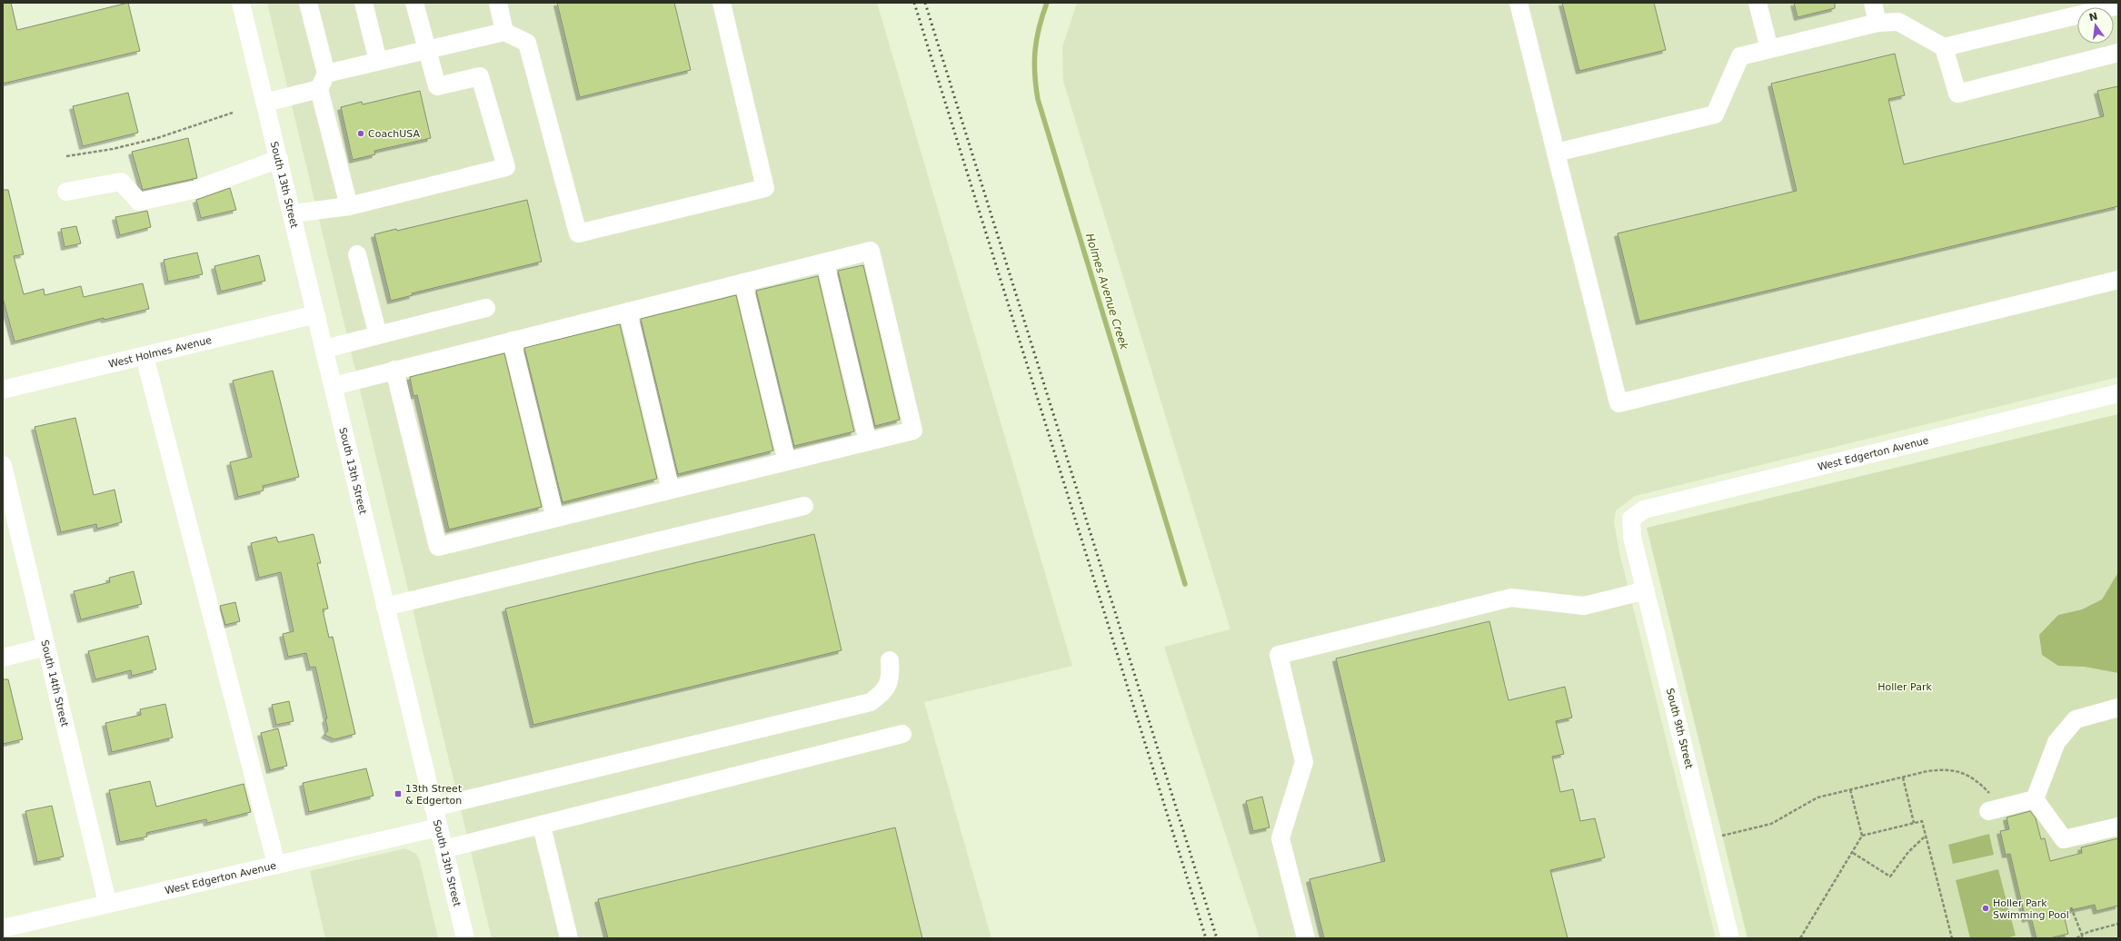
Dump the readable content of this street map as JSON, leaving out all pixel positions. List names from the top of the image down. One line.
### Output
{"streets":{"street":["South 13th Street","West Holmes Avenue","West Edgerton Avenue","South 14th Street","South 9th Street"]},"crossings":[["South 13th Street","West Holmes Avenue"],["South 13th Street","West Edgerton Avenue"],["West Edgerton Avenue","South 14th Street"],["West Edgerton Avenue","South 9th Street"]],"water":["Holmes Avenue Creek"],"parks":["Holler Park"],"places":{"other":["CoachUSA","Holler Park Swimming Pool"],"transit":["13th Street & Edgerton"]},"north":"top"}
